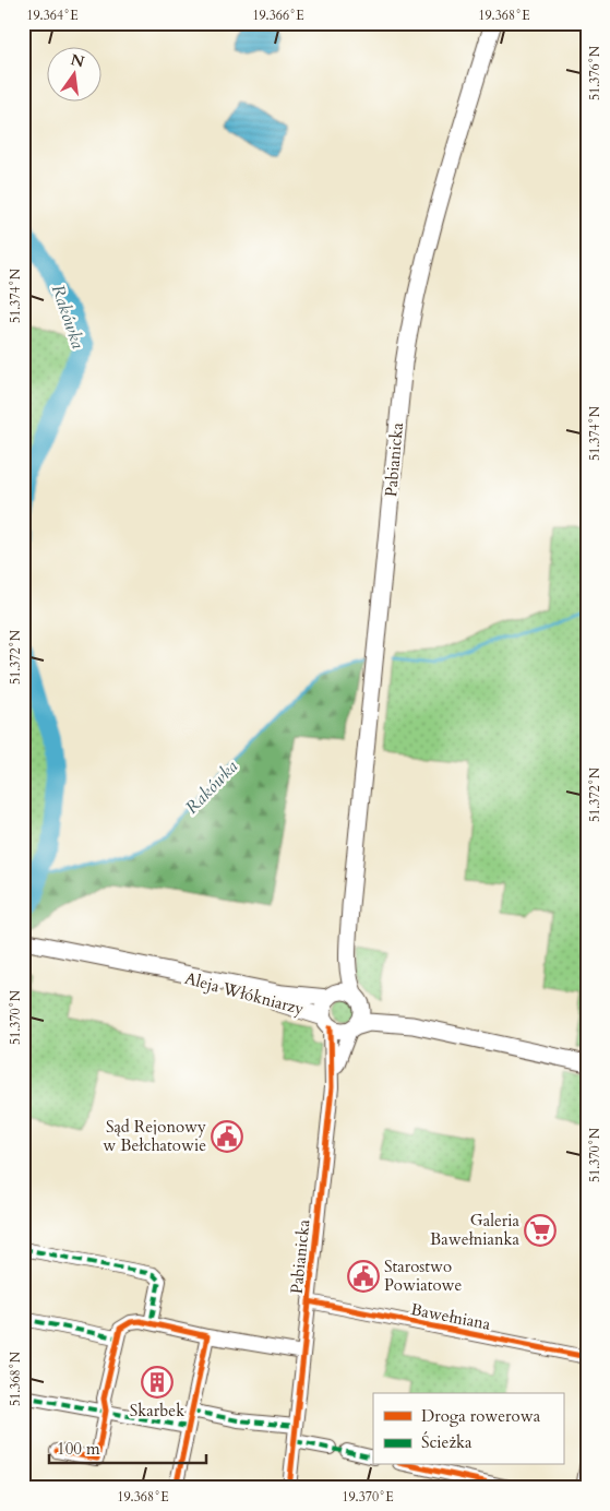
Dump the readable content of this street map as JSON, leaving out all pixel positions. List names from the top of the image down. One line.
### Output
{"streets":{"main road":["Pabianicka","Aleja Włókniarzy"],"street":["Bawełniana"]},"crossings":[["Pabianicka","Aleja Włókniarzy"],["Pabianicka","Bawełniana"]],"water":["Rakówka"],"places":{"public building":["Sąd Rejonowy w Bełchatowie","Starostwo Powiatowe"],"supermarket":["Galeria Bawełnianka"],"building":["Skarbek"]},"legend":["Droga rowerowa","Ścieżka"],"scale_bar":"100 m","north":"top","coordinates":["19.364°E","19.366°E","19.368°E","51.376°N","51.374°N","51.372°N","51.370°N","51.368°N","19.370°E"]}
